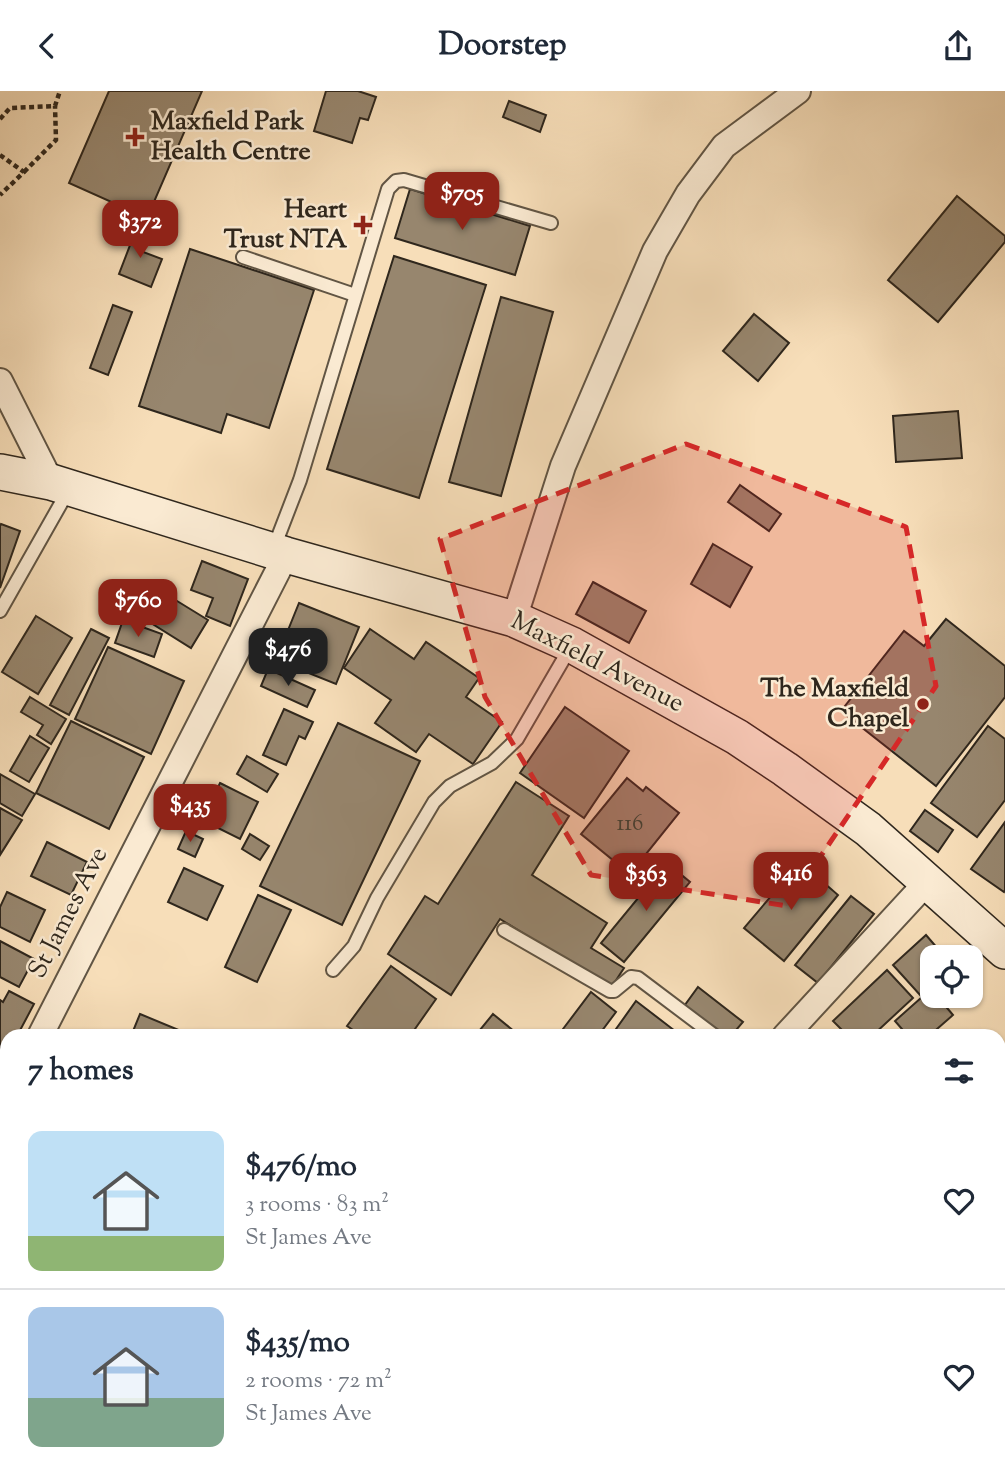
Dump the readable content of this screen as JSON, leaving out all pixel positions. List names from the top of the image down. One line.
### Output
{"streets":{"main road":["Maxfield Avenue"],"street":["St James Ave"]},"crossings":[["Maxfield Avenue","St James Ave"]],"places":{"health":["Maxfield Park Health Centre","Heart Trust NTA"],"other":["The Maxfield Chapel"]},"house_numbers":["116"],"page":{"header":"Doorstep","price":["$705","$372","$760","$476","$435","$416","$363"],"heading":"7 homes","list":[{"name":"$476/mo","note":"3 rooms · 83 m² · St James Ave"},{"name":"$435/mo","note":"2 rooms · 72 m² · St James Ave"}]}}
